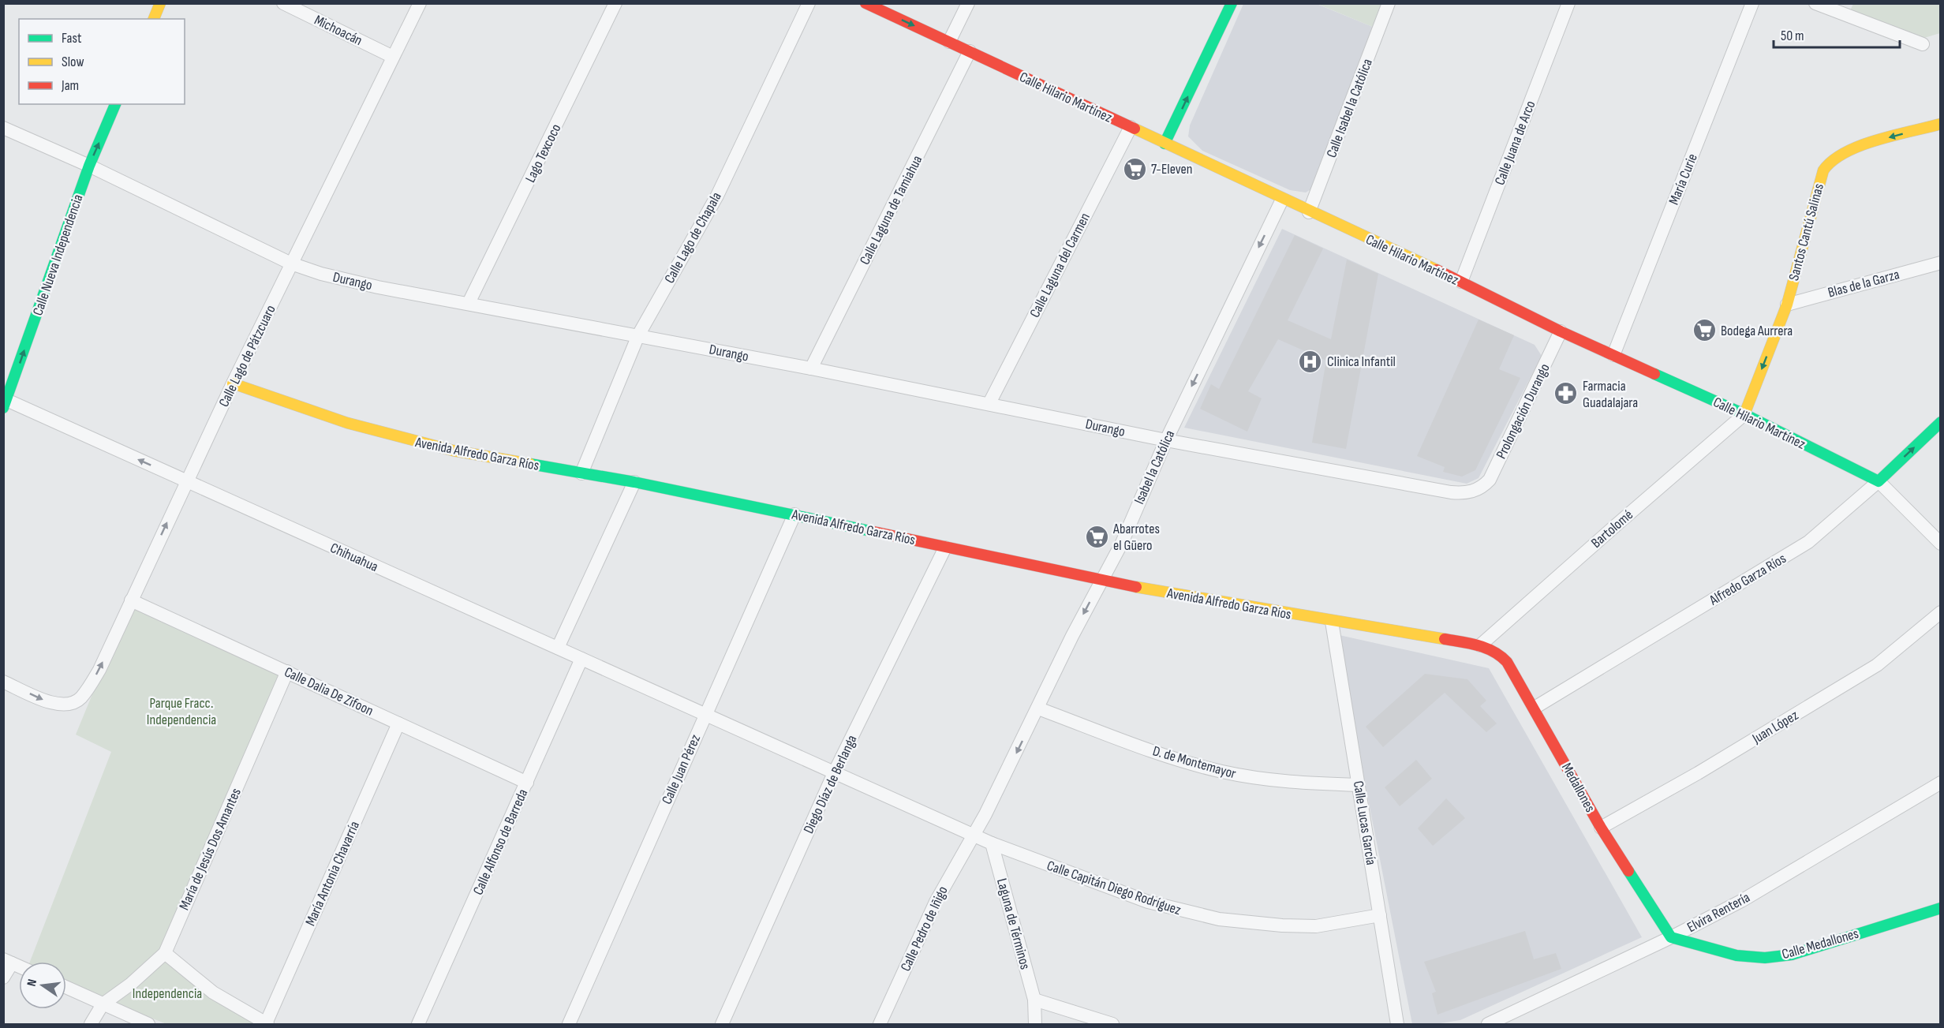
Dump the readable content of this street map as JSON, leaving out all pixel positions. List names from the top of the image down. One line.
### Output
{"streets":{"street":["Michoacán","Calle Hilario Martínez","Calle Isabel la Católica","Calle Juana de Arco","Lago Texcoco","María Curie","Calle Laguna de Tamiahua","Santos Cantú Salinas","Calle Lago de Chapala","Calle Nueva Independencia","Calle Laguna del Carmen","Durango","Blas de la Garza","Calle Lago de Pátzcuaro","Prolongación Durango","Avenida Alfredo Garza Ríos","Isabel la Católica","Bartolomé","Chihuahua","Alfredo Garza Ríos","Calle Dalia De Zifoon","Juan López","D. de Montemayor","Calle Juan Pérez","Diego Díaz de Berlanga","Medallones","Calle Lucas García","Calle Alfonso de Barreda","María de Jesús Dos Amantes","María Antonia Chavarría","Calle Capitán Diego Rodríguez","Elvira Rentería","Laguna de Términos","Calle Pedro de Iñigo","Calle Medallones"]},"crossings":[["Michoacán","Calle Lago de Pátzcuaro"],["Calle Hilario Martínez","Calle Isabel la Católica"],["Calle Hilario Martínez","Calle Juana de Arco"],["Calle Hilario Martínez","María Curie"],["Calle Hilario Martínez","Calle Laguna de Tamiahua"],["Calle Hilario Martínez","Santos Cantú Salinas"],["Calle Hilario Martínez","Calle Laguna del Carmen"],["Calle Hilario Martínez","Prolongación Durango"],["Calle Hilario Martínez","Isabel la Católica"],["Calle Hilario Martínez","Bartolomé"],["Calle Hilario Martínez","Alfredo Garza Ríos"],["Lago Texcoco","Durango"],["Calle Laguna de Tamiahua","Durango"],["Santos Cantú Salinas","Blas de la Garza"],["Santos Cantú Salinas","Bartolomé"],["Calle Lago de Chapala","Durango"],["Calle Lago de Chapala","Avenida Alfredo Garza Ríos"],["Calle Nueva Independencia","Durango"],["Calle Nueva Independencia","Chihuahua"],["Calle Laguna del Carmen","Durango"],["Durango","Calle Lago de Pátzcuaro"],["Durango","Prolongación Durango"],["Durango","Isabel la Católica"],["Calle Lago de Pátzcuaro","Avenida Alfredo Garza Ríos"],["Calle Lago de Pátzcuaro","Chihuahua"],["Calle Lago de Pátzcuaro","Calle Dalia De Zifoon"],["Avenida Alfredo Garza Ríos","Isabel la Católica"],["Avenida Alfredo Garza Ríos","Bartolomé"],["Avenida Alfredo Garza Ríos","Calle Juan Pérez"],["Avenida Alfredo Garza Ríos","Diego Díaz de Berlanga"],["Avenida Alfredo Garza Ríos","Medallones"],["Avenida Alfredo Garza Ríos","Calle Lucas García"],["Isabel la Católica","D. de Montemayor"],["Isabel la Católica","Calle Pedro de Iñigo"],["Bartolomé","Medallones"],["Chihuahua","Calle Juan Pérez"],["Chihuahua","Calle Alfonso de Barreda"],["Alfredo Garza Ríos","Medallones"],["Calle Dalia De Zifoon","Calle Alfonso de Barreda"],["Calle Dalia De Zifoon","María de Jesús Dos Amantes"],["Calle Dalia De Zifoon","María Antonia Chavarría"],["Juan López","Medallones"],["D. de Montemayor","Calle Lucas García"],["Medallones","Elvira Rentería"],["Medallones","Calle Medallones"],["Calle Lucas García","Calle Capitán Diego Rodríguez"],["Calle Capitán Diego Rodríguez","Laguna de Términos"],["Elvira Rentería","Calle Medallones"]],"one_way":["Santos Cantú Salinas","Calle Nueva Independencia","Isabel la Católica"],"parks":["Parque Fracc. Independencia","Independencia"],"places":{"supermarket":["7-Eleven","Bodega Aurrera","Abarrotes el Güero"],"hospital":["Clinica Infantil"],"pharmacy":["Farmacia Guadalajara"]},"legend":["Fast","Slow","Jam"],"scale_bar":"50 m","north":"left"}
